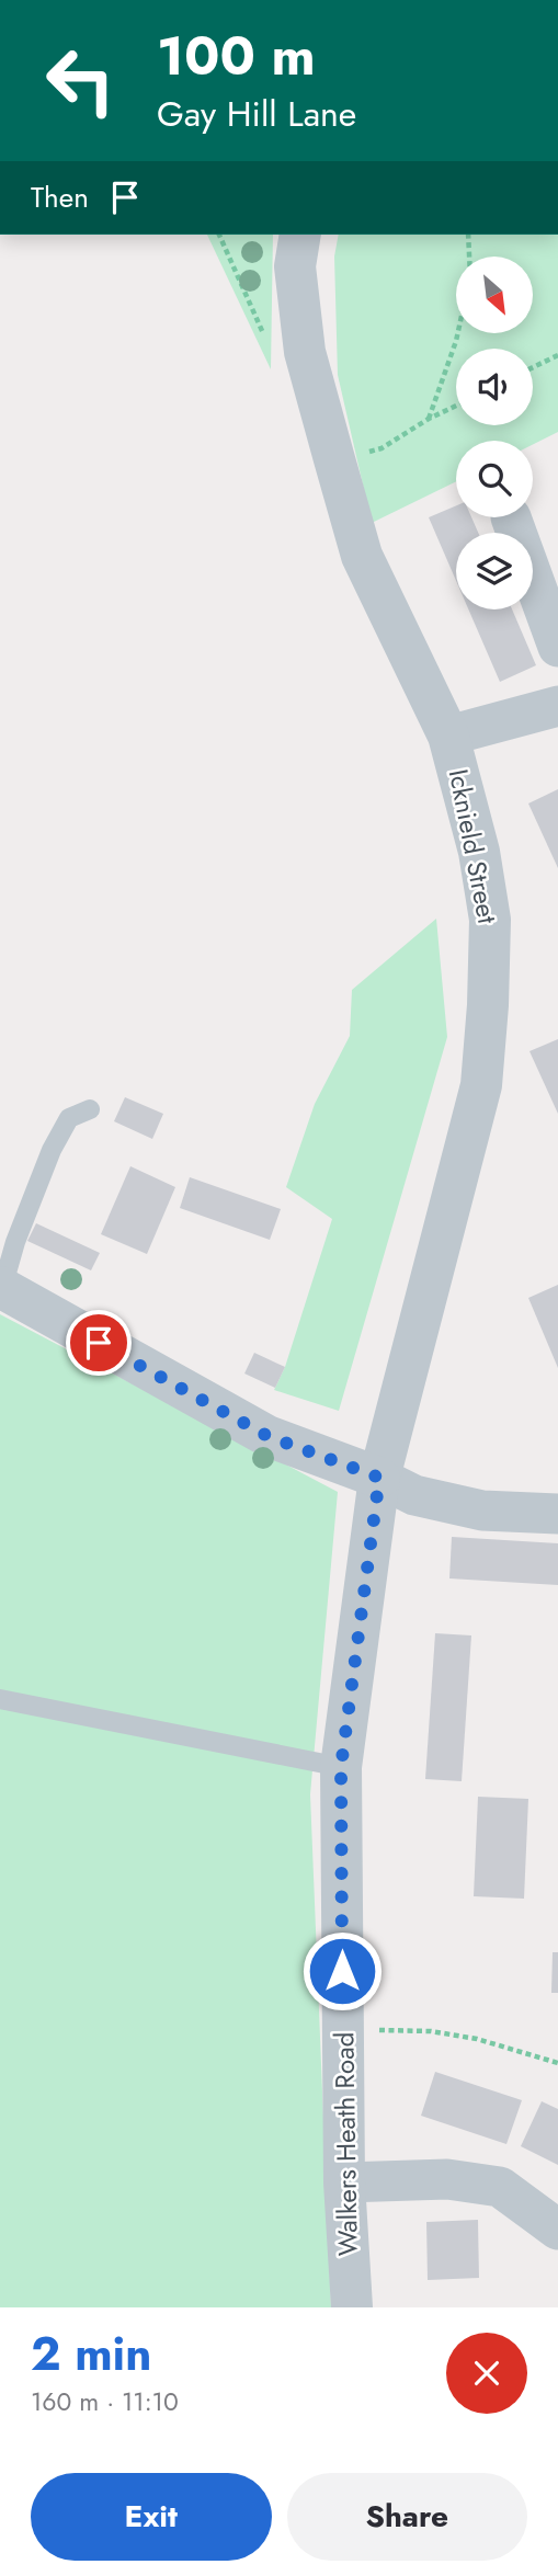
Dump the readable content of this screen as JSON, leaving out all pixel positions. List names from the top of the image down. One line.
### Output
{"streets":{"street":["Icknield Street","Walkers Heath Road"]},"crossings":[["Icknield Street","Walkers Heath Road"]],"north":"bottom right","page":{"turn":["100 m","Gay Hill Lane"],"then":"Then","heading":["2 min","160 m · 11:10"],"buttons":["Exit","Share"]}}
